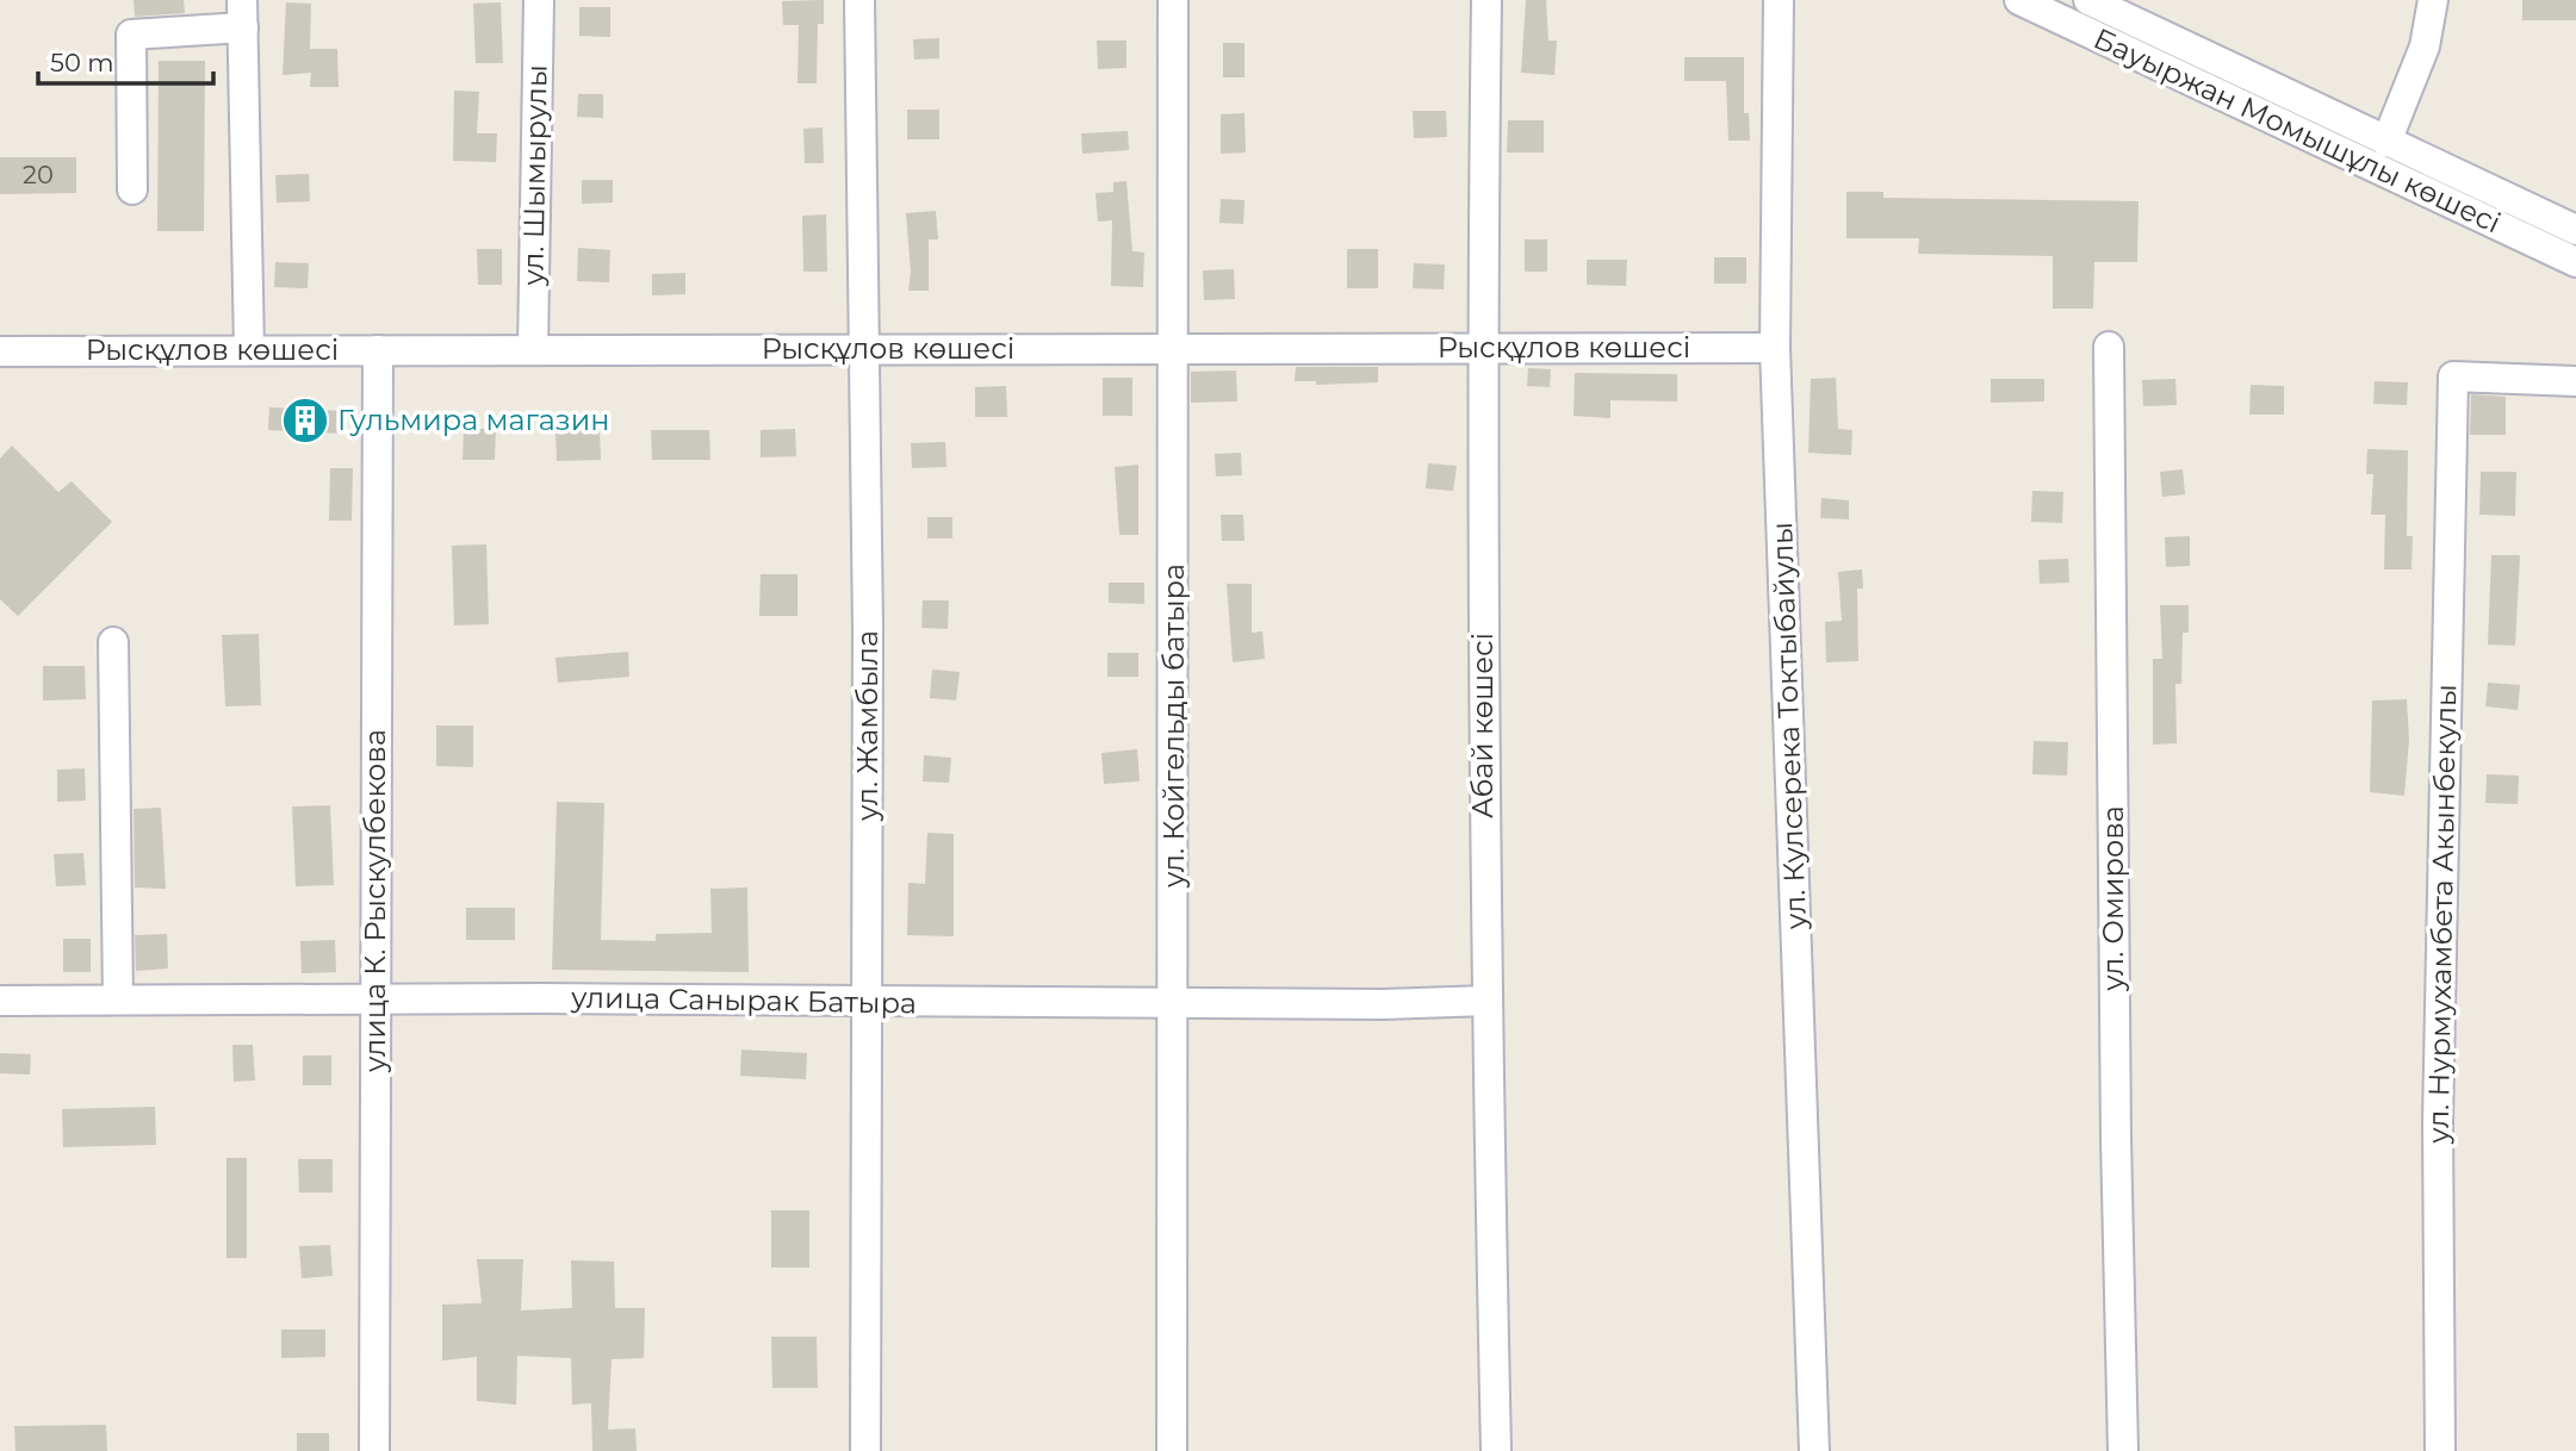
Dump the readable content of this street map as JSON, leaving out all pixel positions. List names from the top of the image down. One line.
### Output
{"streets":{"street":["Бауыржан Момышұлы көшесі","ул. Шымырулы","Рысқұлов көшесі","ул. Жамбыла","ул. Койгельды батыра","Абай көшесі","ул. Кулсерека Токтыбайулы","ул. Омирова","улица К. Рыскулбекова","ул. Нурмухамбета Акынбекулы","улица Санырак Батыра"]},"crossings":[["ул. Шымырулы","Рысқұлов көшесі"],["Рысқұлов көшесі","ул. Жамбыла"],["Рысқұлов көшесі","ул. Койгельды батыра"],["Рысқұлов көшесі","Абай көшесі"],["Рысқұлов көшесі","ул. Кулсерека Токтыбайулы"],["Рысқұлов көшесі","улица К. Рыскулбекова"],["ул. Жамбыла","улица Санырак Батыра"],["ул. Койгельды батыра","улица Санырак Батыра"],["Абай көшесі","улица Санырак Батыра"],["улица К. Рыскулбекова","улица Санырак Батыра"]],"places":{"building":["Гульмира магазин"]},"house_numbers":["20"],"scale_bar":"50 m"}
